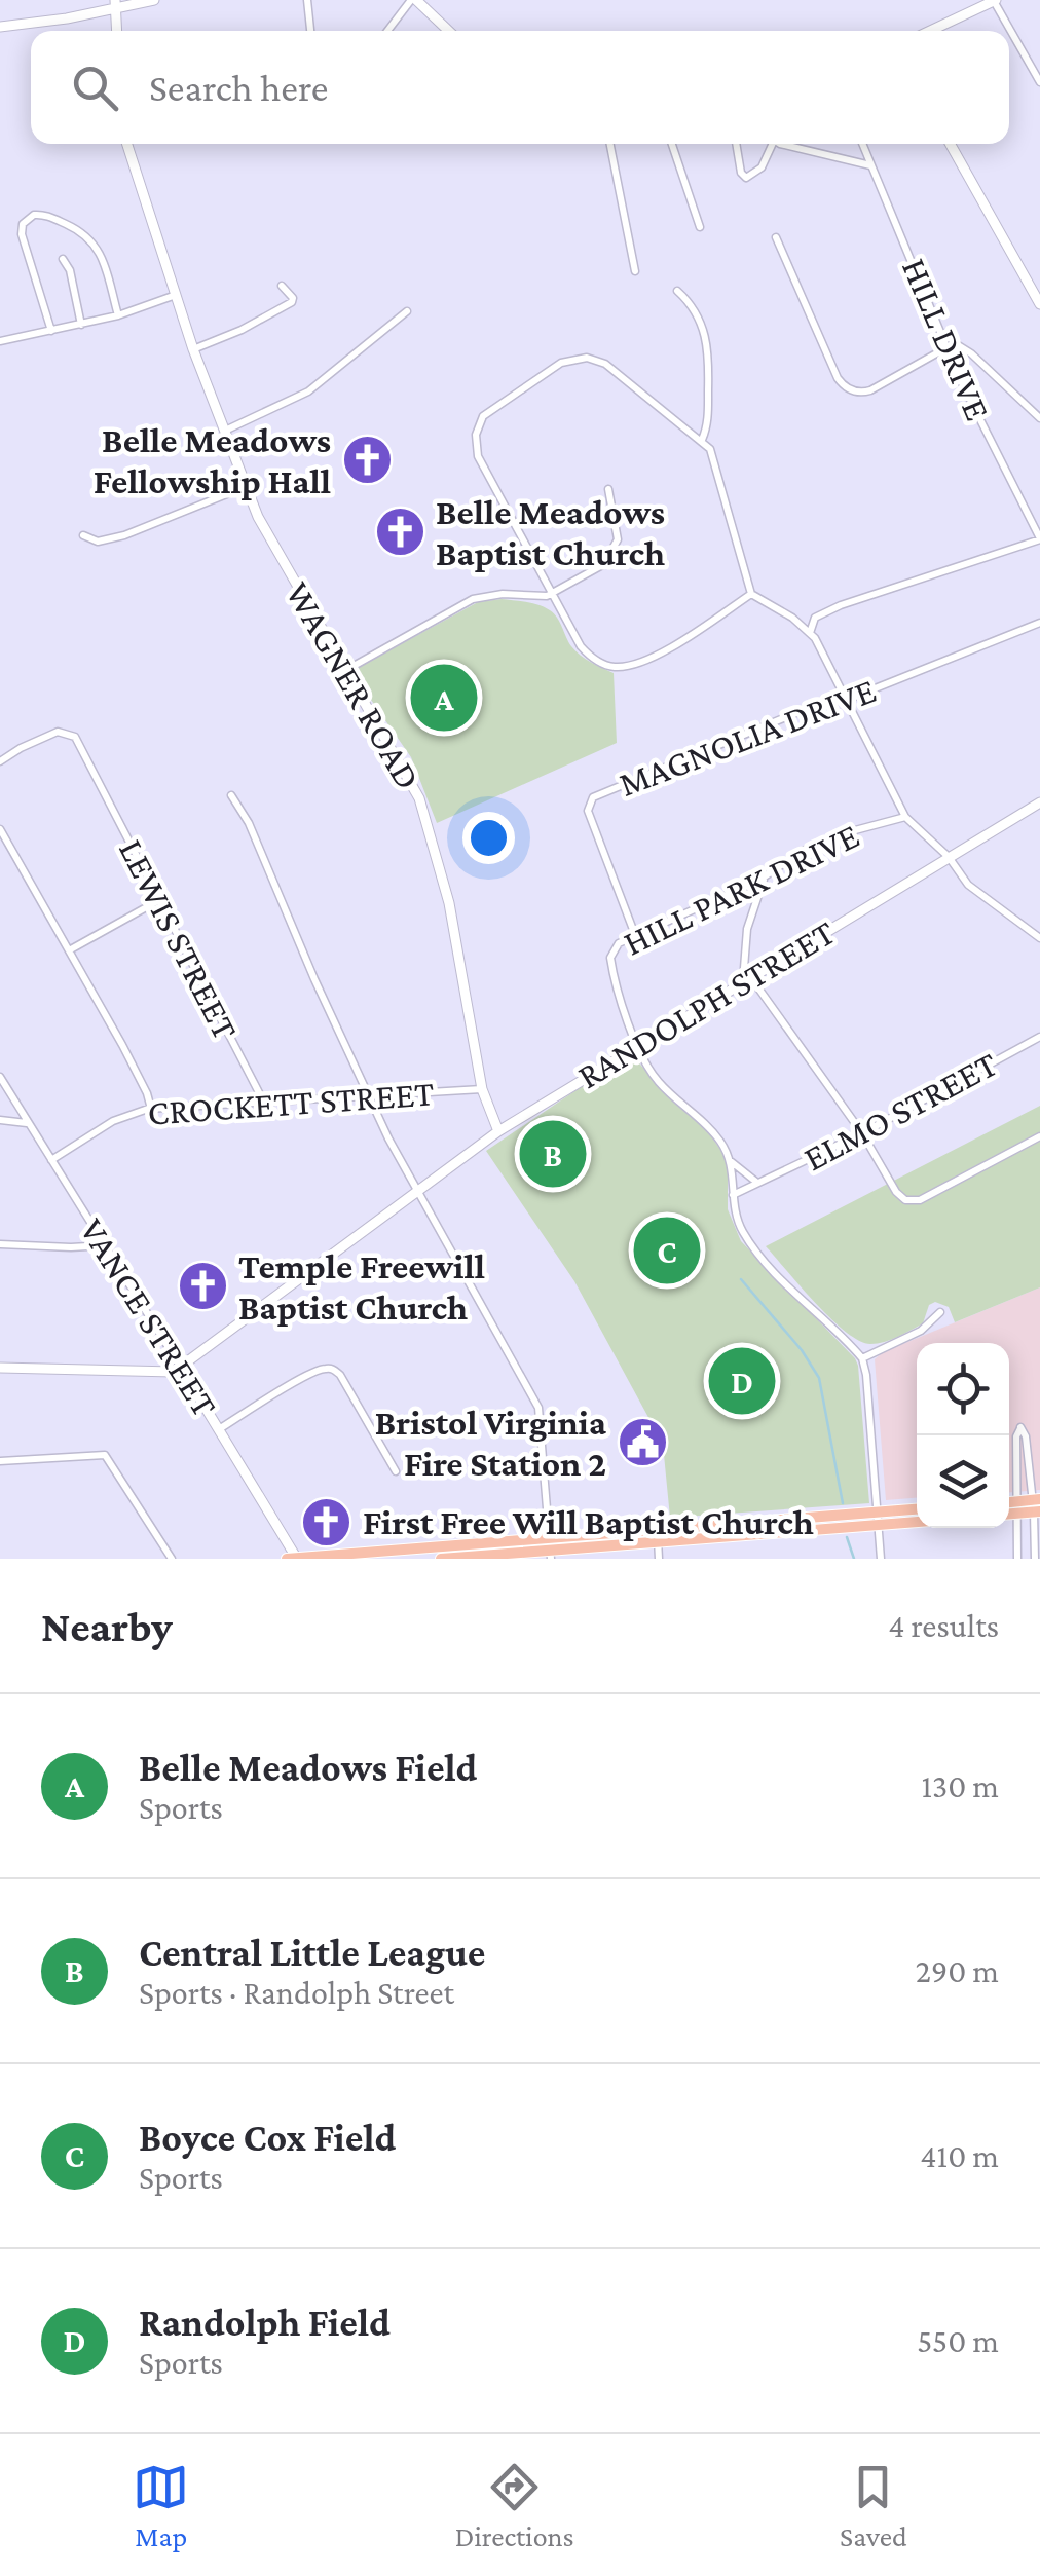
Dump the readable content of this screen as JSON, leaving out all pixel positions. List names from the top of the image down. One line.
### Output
{"streets":{"street":["HILL DRIVE","WAGNER ROAD","MAGNOLIA DRIVE","HILL PARK DRIVE","LEWIS STREET","RANDOLPH STREET","CROCKETT STREET","ELMO STREET","VANCE STREET"]},"crossings":[["WAGNER ROAD","RANDOLPH STREET"],["WAGNER ROAD","CROCKETT STREET"],["MAGNOLIA DRIVE","HILL PARK DRIVE"],["HILL PARK DRIVE","RANDOLPH STREET"],["HILL PARK DRIVE","ELMO STREET"],["LEWIS STREET","CROCKETT STREET"],["RANDOLPH STREET","ELMO STREET"],["RANDOLPH STREET","VANCE STREET"],["CROCKETT STREET","VANCE STREET"]],"places":{"church":["Belle Meadows Fellowship Hall","Belle Meadows Baptist Church","Temple Freewill Baptist Church","First Free Will Baptist Church"],"public building":["Bristol Virginia Fire Station 2"]},"page":{"search":"Search here","pins":["A","B","C","D"],"heading":["Nearby","4 results"],"list":[{"mark":"A","name":"Belle Meadows Field","note":"Sports","value":"130 m"},{"mark":"B","name":"Central Little League","note":"Sports · Randolph Street","value":"290 m"},{"mark":"C","name":"Boyce Cox Field","note":"Sports","value":"410 m"},{"mark":"D","name":"Randolph Field","note":"Sports","value":"550 m"}],"nav":["Map","Directions","Saved"]}}
